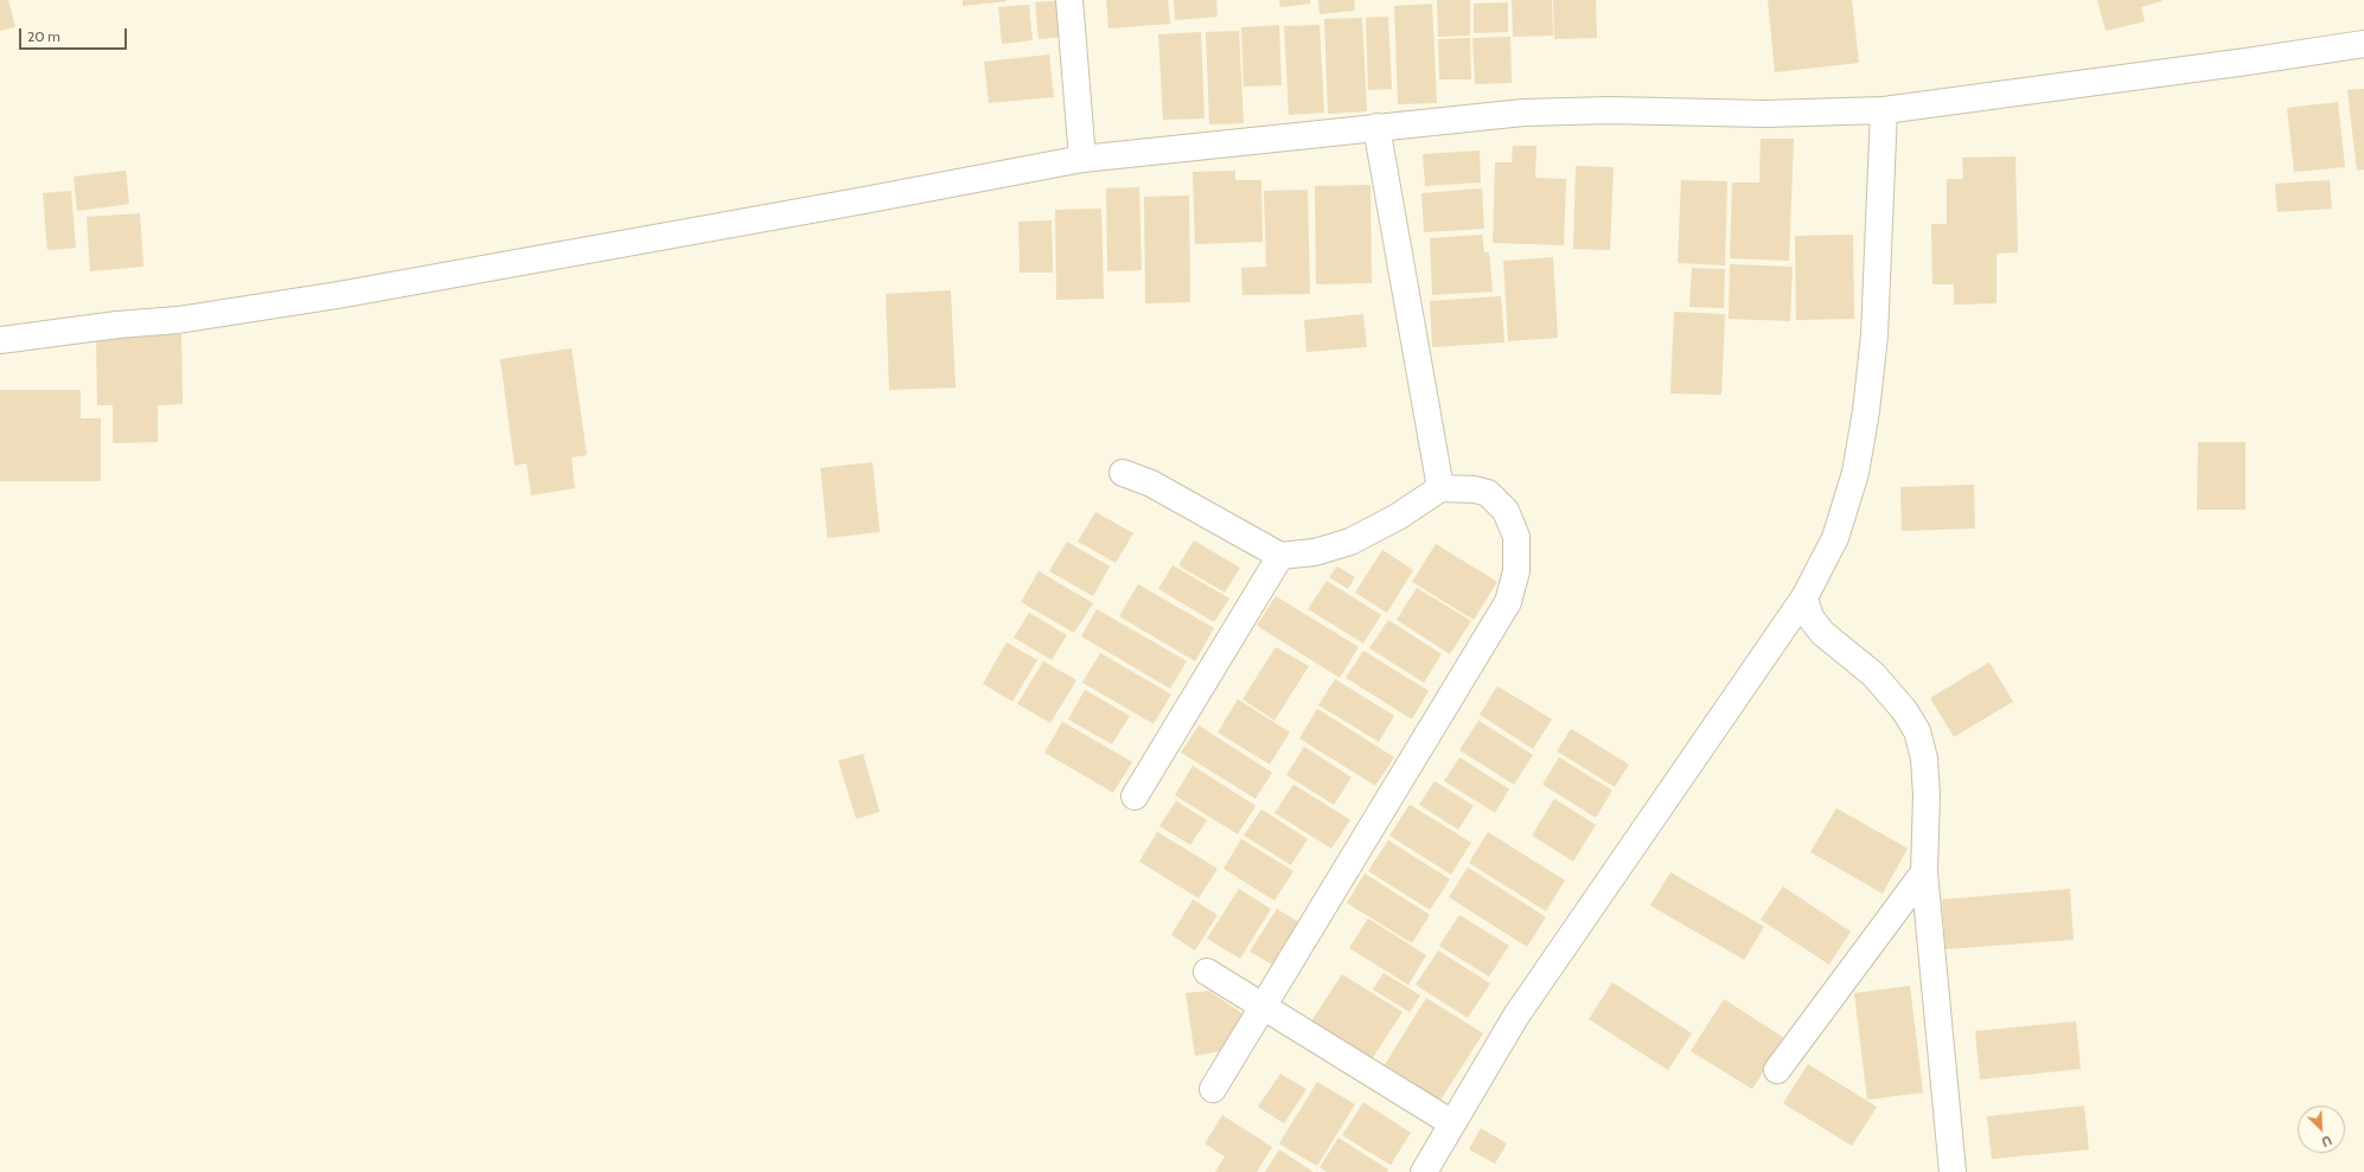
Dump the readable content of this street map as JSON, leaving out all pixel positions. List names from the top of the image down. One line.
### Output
{"scale_bar":"20 m","north":"bottom right"}
